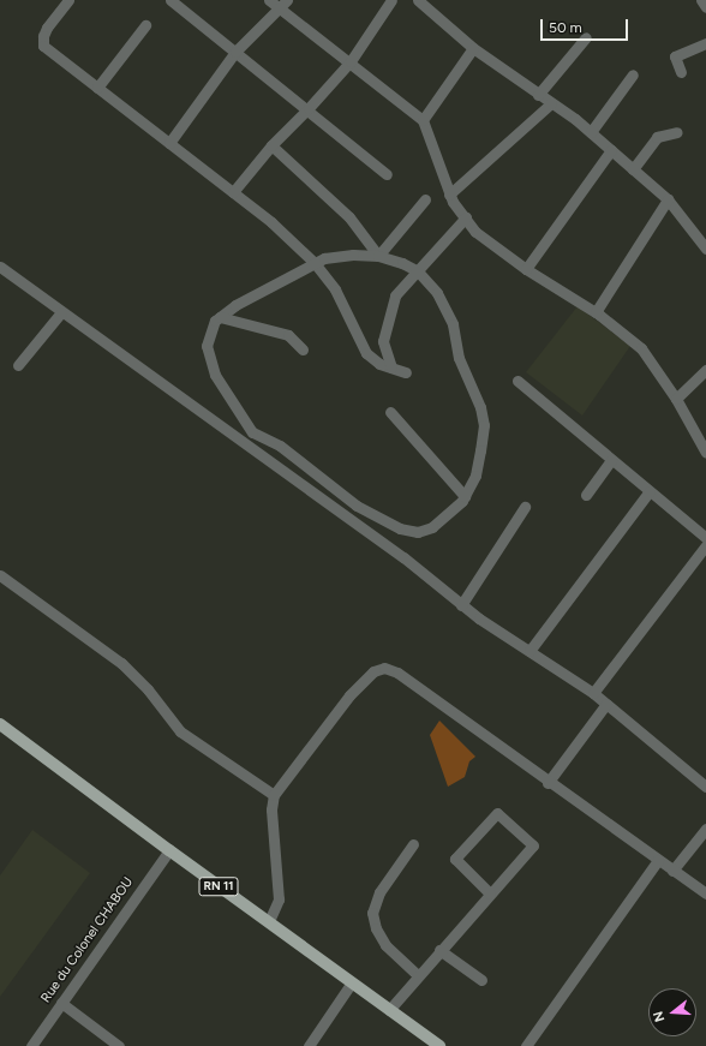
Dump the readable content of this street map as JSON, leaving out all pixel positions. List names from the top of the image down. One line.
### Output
{"streets":{"main road":["RN 11"],"street":["Rue du Colonel CHABOU"]},"crossings":[["RN 11","Rue du Colonel CHABOU"]],"scale_bar":"50 m","north":"left"}
